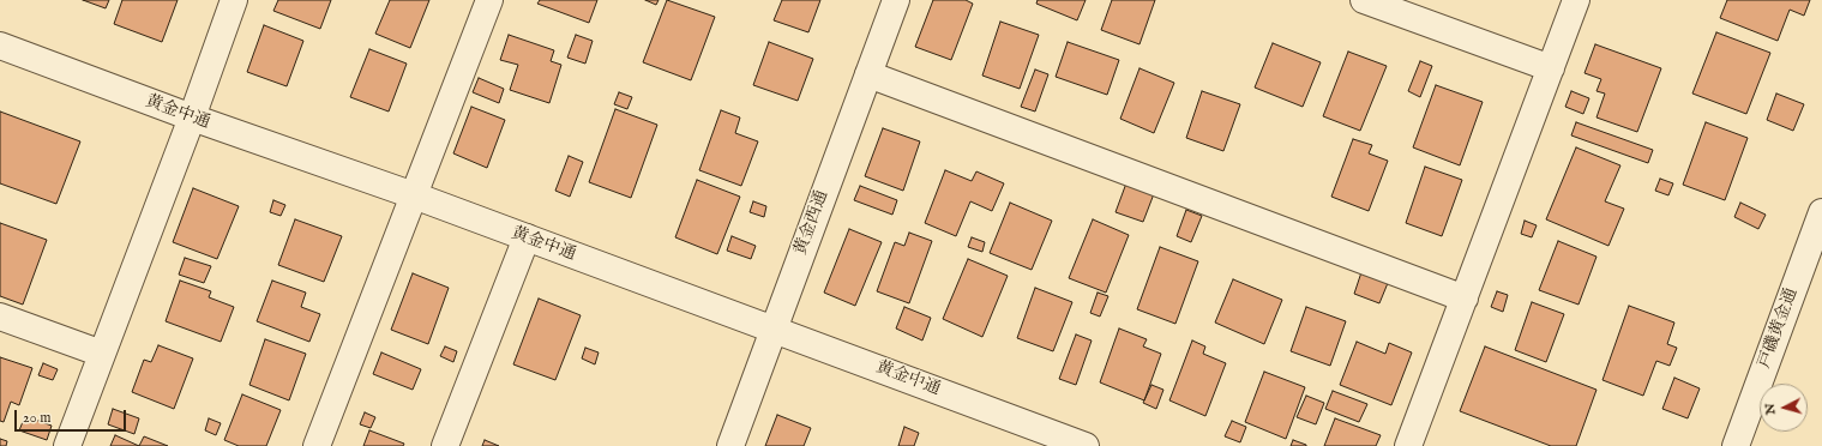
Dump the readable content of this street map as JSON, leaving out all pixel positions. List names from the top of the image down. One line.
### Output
{"streets":{"street":["黄金中通","黄金西通","戸磯黄金通"]},"crossings":[["黄金中通","黄金西通"]],"scale_bar":"20 m","north":"left"}
